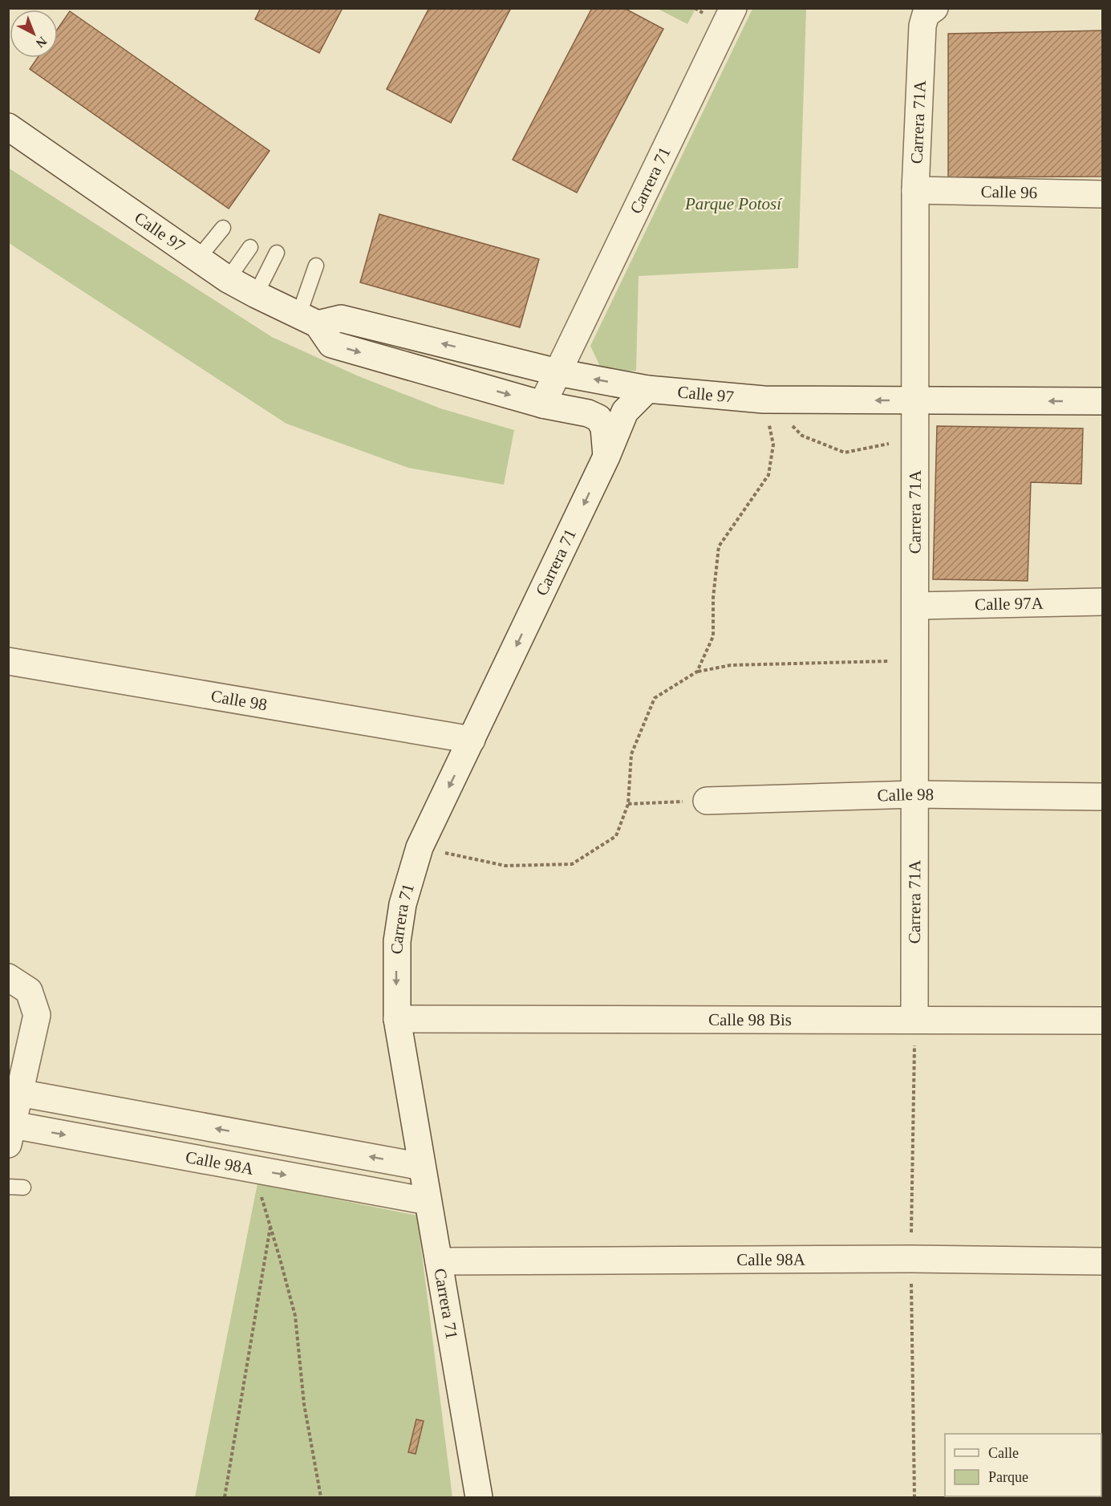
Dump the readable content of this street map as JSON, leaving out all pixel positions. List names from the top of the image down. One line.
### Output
{"streets":{"street":["Carrera 71A","Carrera 71","Calle 96","Calle 97","Calle 97A","Calle 98","Calle 98 Bis","Calle 98A"]},"crossings":[["Carrera 71A","Calle 96"],["Carrera 71A","Calle 97"],["Carrera 71A","Calle 97A"],["Carrera 71A","Calle 98"],["Carrera 71A","Calle 98 Bis"],["Carrera 71","Calle 97"],["Carrera 71","Calle 98"],["Carrera 71","Calle 98 Bis"],["Carrera 71","Calle 98A"]],"one_way":["Carrera 71"],"parks":["Parque Potosí"],"legend":["Calle","Parque"],"north":"bottom right"}
